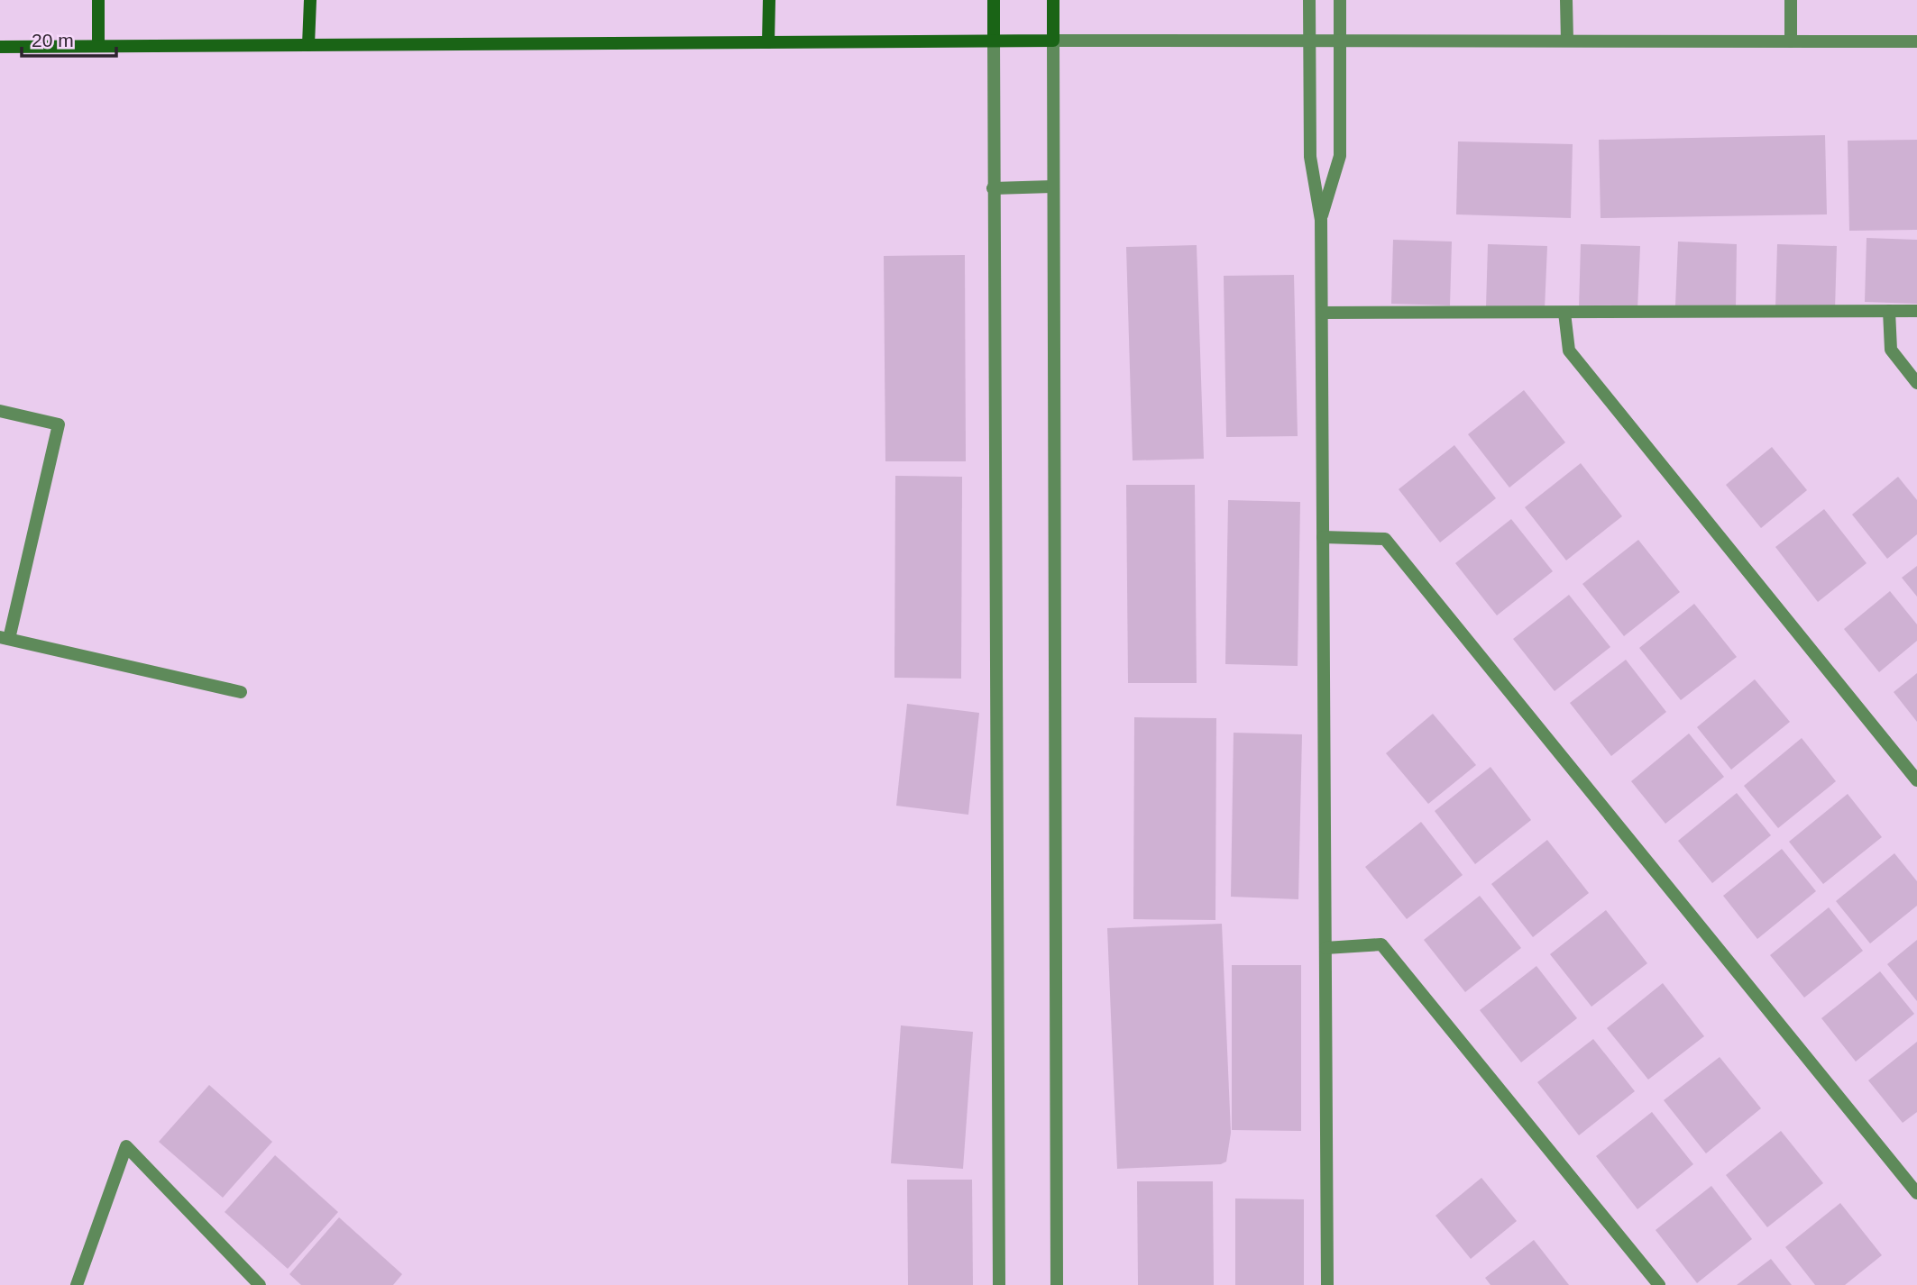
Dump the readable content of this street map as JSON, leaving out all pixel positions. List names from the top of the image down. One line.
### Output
{"scale_bar":"20 m"}
